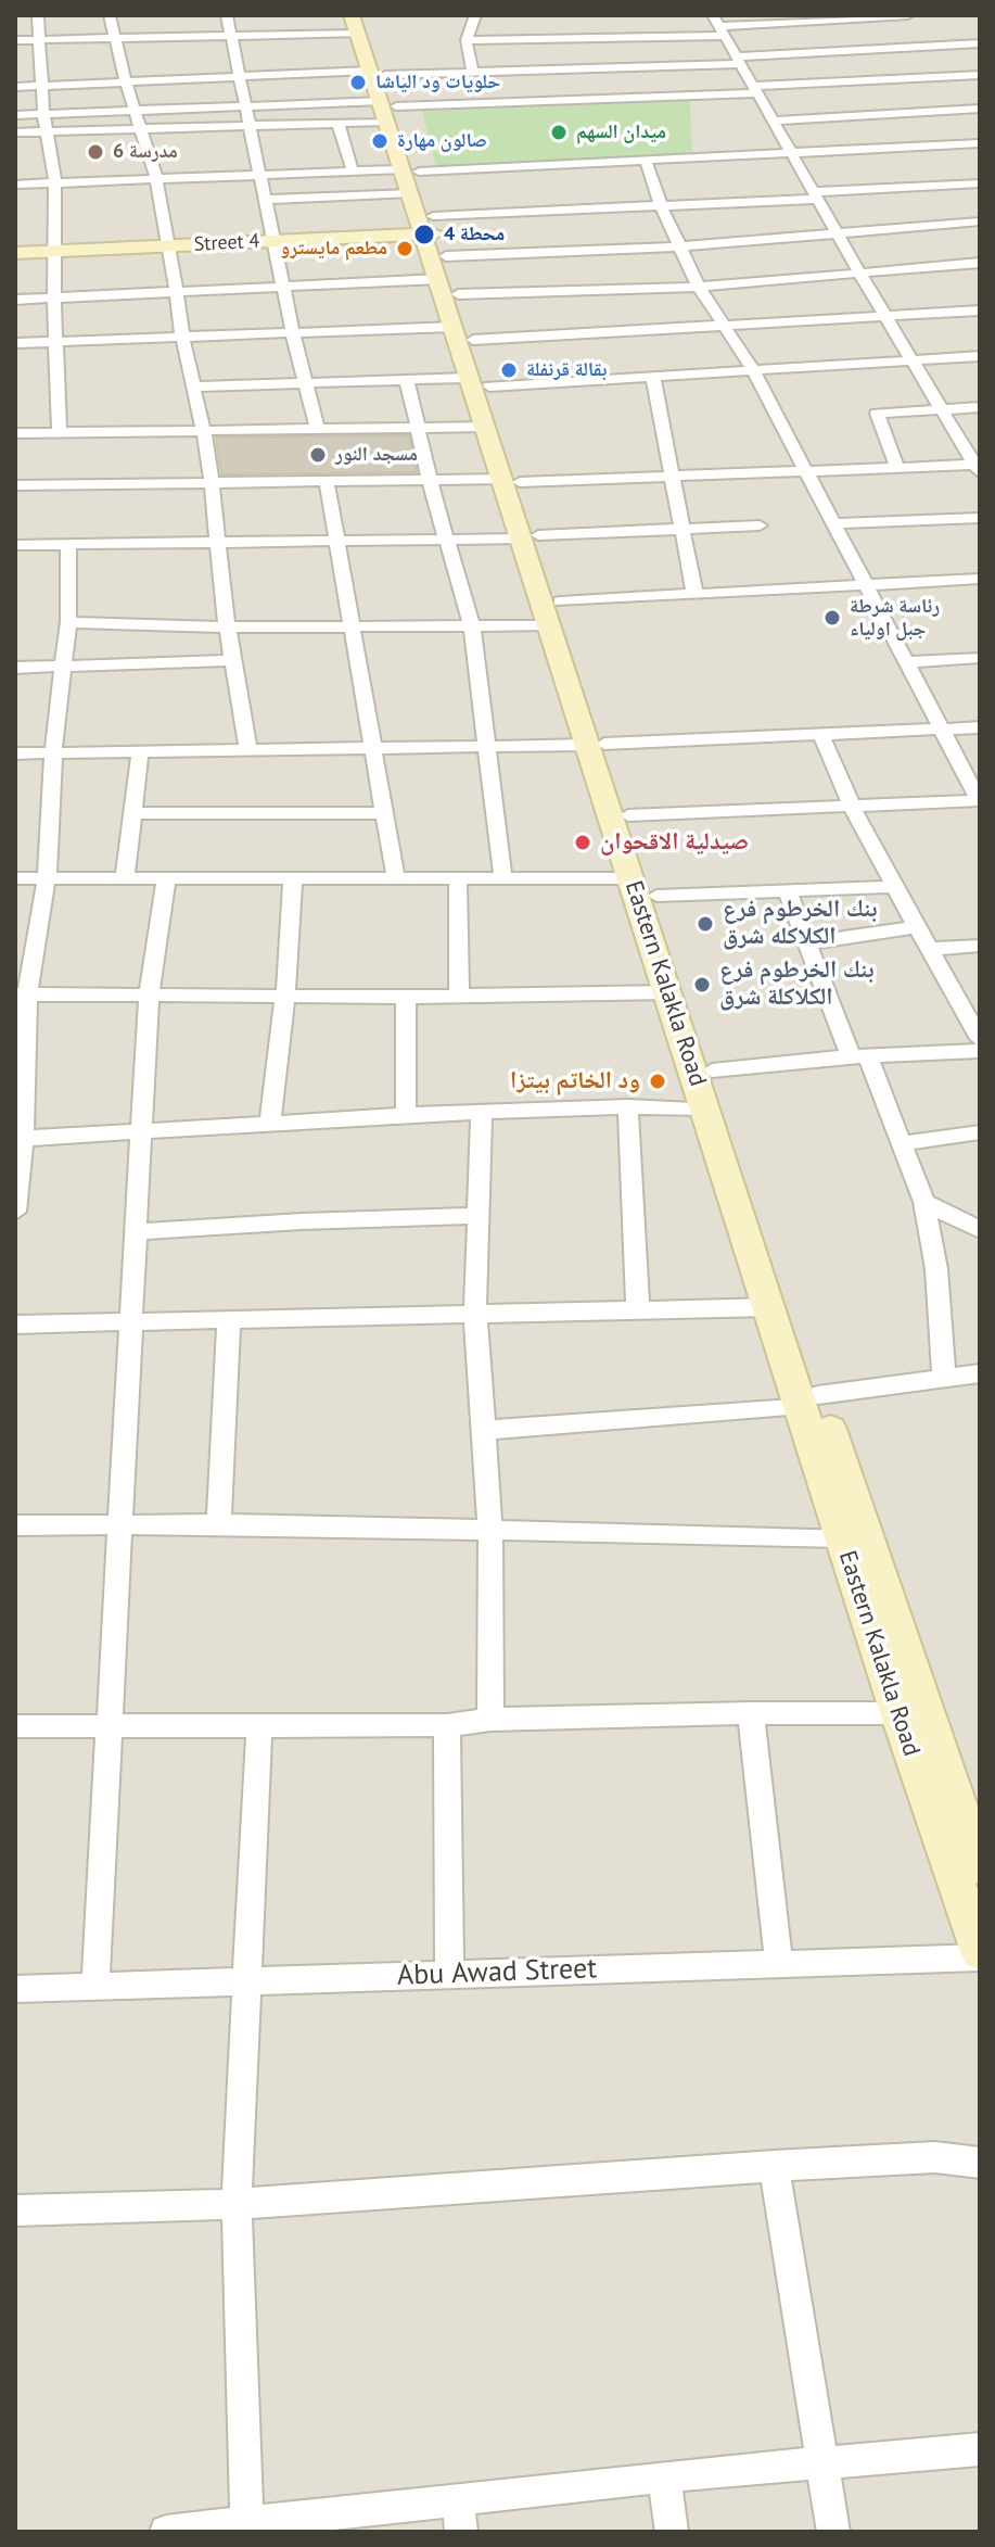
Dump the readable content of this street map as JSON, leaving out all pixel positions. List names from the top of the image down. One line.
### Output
{"streets":{"street":["Street 4","Eastern Kalakla Road","Abu Awad Street"]},"crossings":[["Street 4","Eastern Kalakla Road"],["Eastern Kalakla Road","Abu Awad Street"]],"places":["حلويات ود الياشا","ميدان السهم","صالون مهارة","مدرسة 6","محطة 4","مطعم مايسترو","بقالة قرنفلة","مسجد النور","رئاسة شرطة جبل اولياء","صيدلية الاقحوان","بنك الخرطوم فرع الكلاكله شرق","بنك الخرطوم فرع الكلاكلة شرق","ود الخاتم بيتزا"]}
